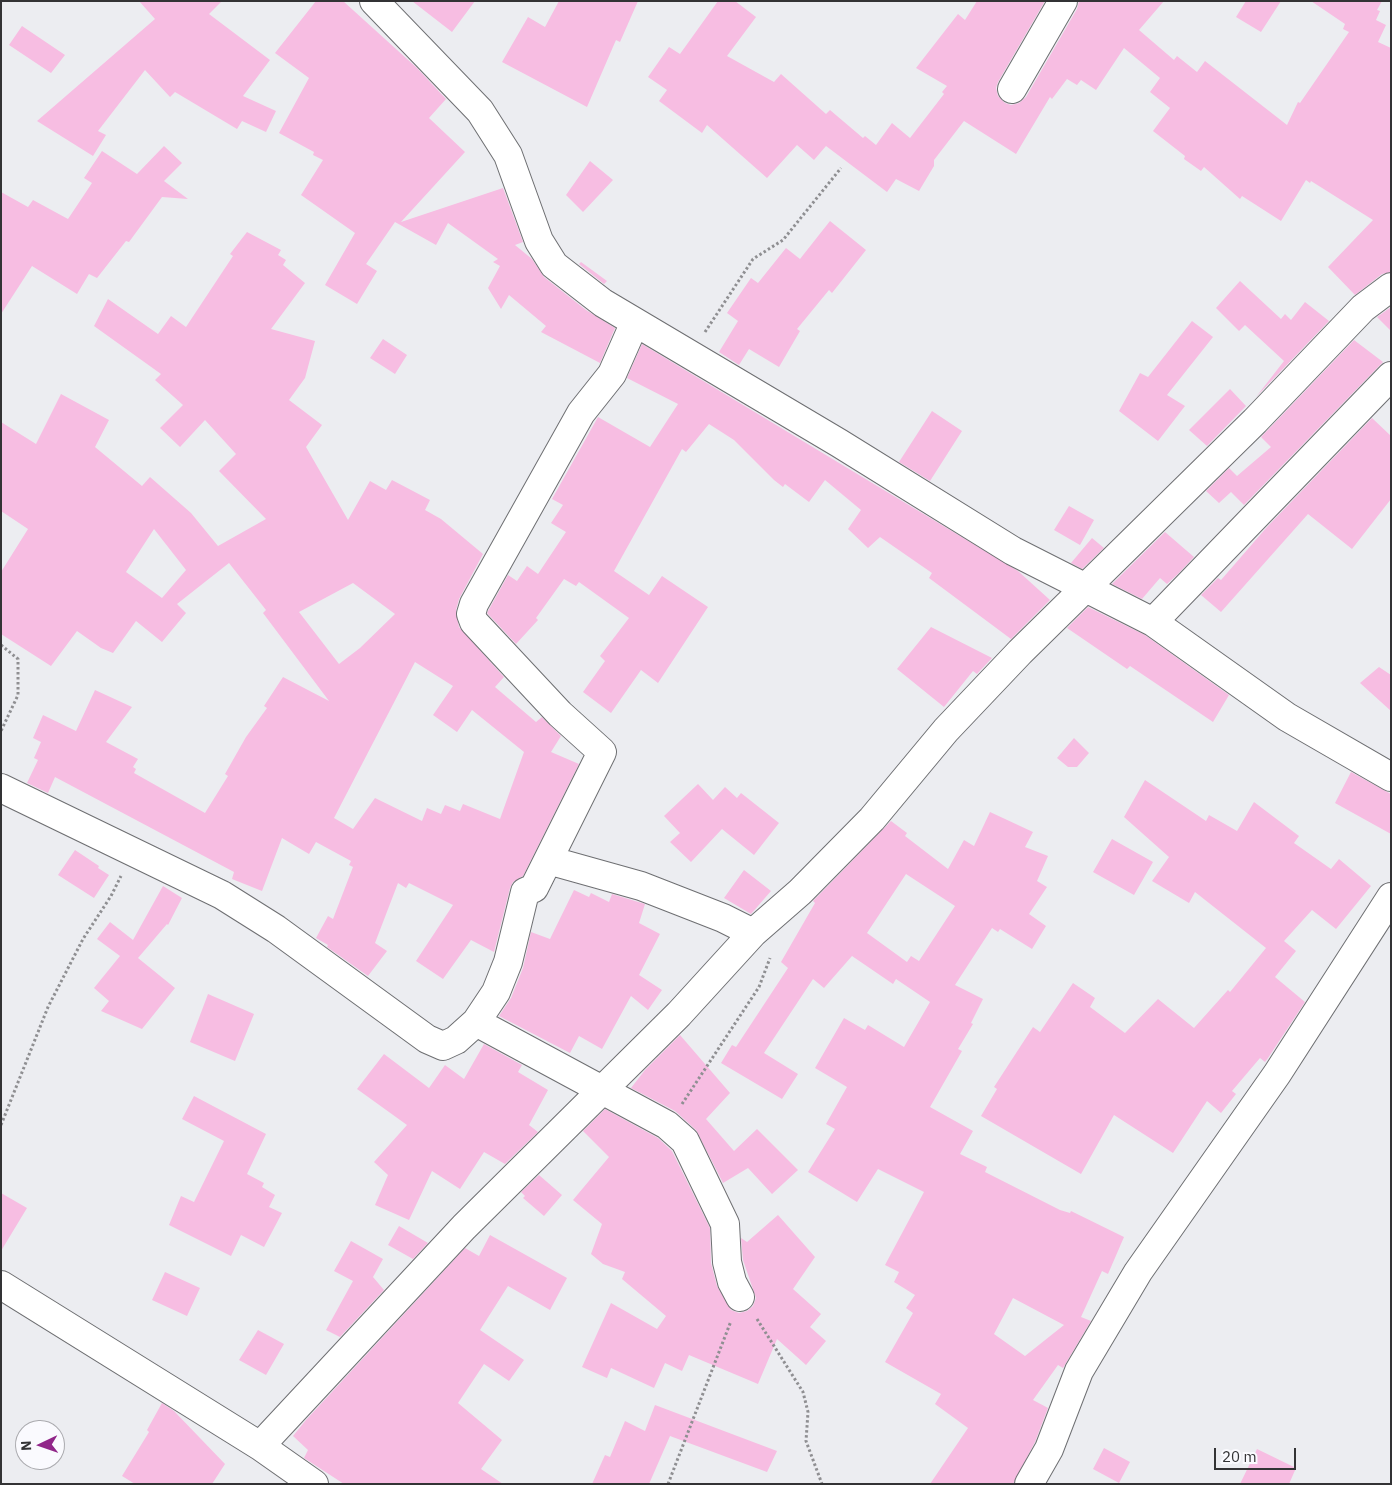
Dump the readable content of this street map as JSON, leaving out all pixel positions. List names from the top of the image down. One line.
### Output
{"scale_bar":"20 m","north":"left"}
